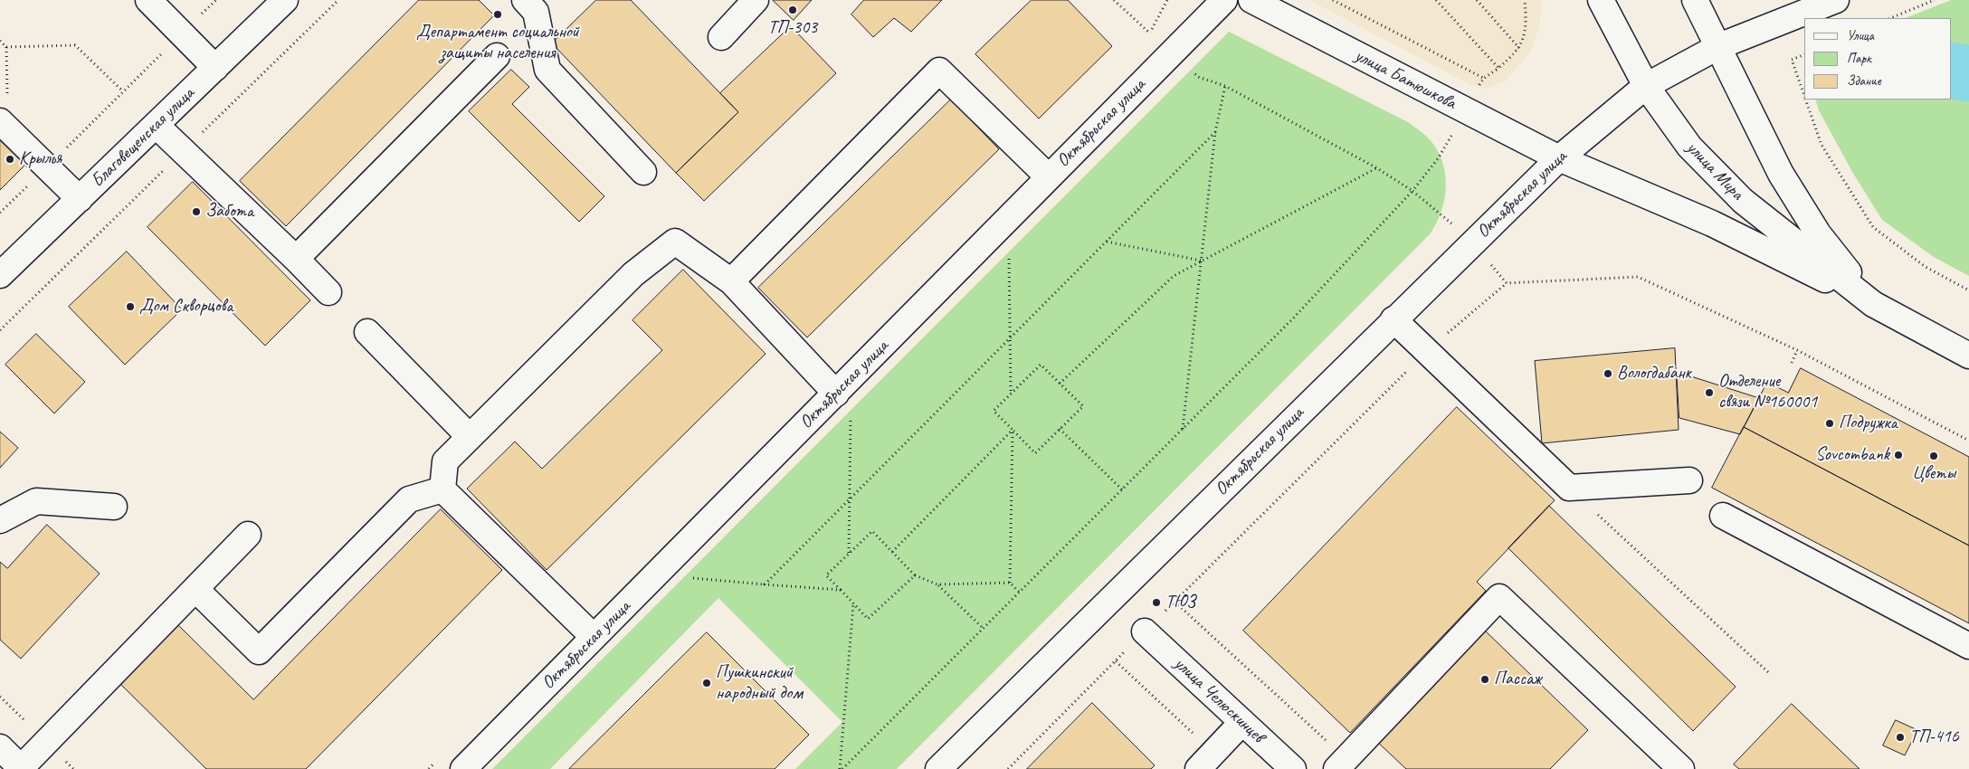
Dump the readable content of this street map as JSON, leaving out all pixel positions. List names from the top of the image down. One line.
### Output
{"streets":{"main road":["улица Батюшкова","Октябрьская улица","Благовещенская улица","улица Мира","улица Челюскинцев"]},"crossings":[["улица Батюшкова","Октябрьская улица"],["улица Батюшкова","улица Мира"],["Октябрьская улица","улица Мира"]],"places":["ТП-303","Департамент социальной защиты населения","Крылья","Забота","Дом Скворцова","Вологдабанк","Отделение связи №160001","Подружка","Sovcombank","Цветы","ТЮЗ","Пассаж","Пушкинский народный дом","ТП-416"],"legend":["Улица","Парк","Здание"]}
